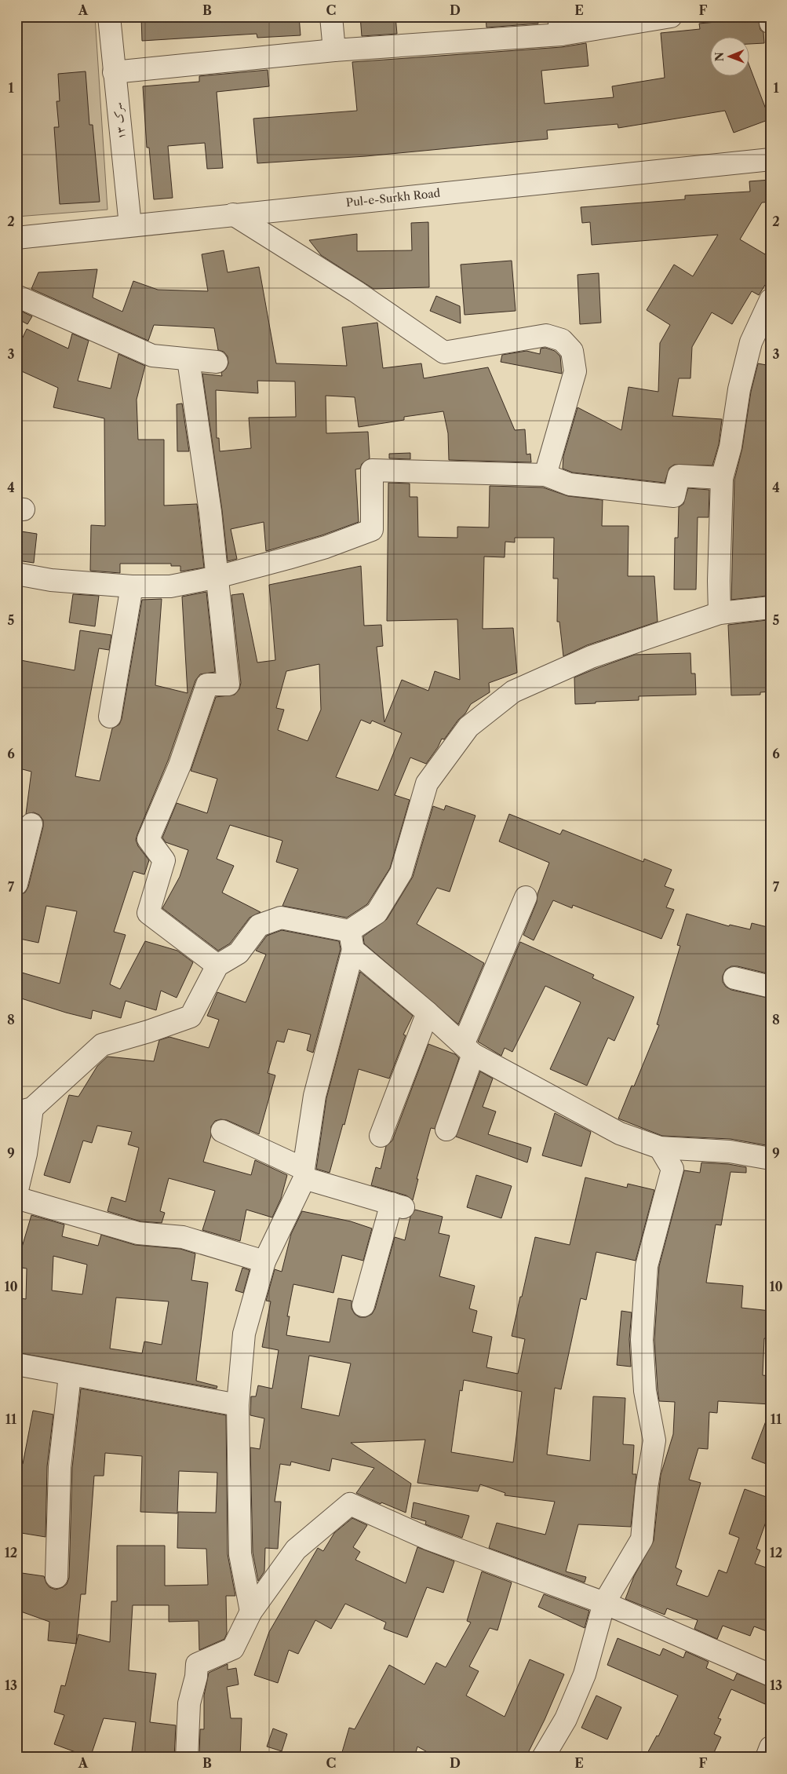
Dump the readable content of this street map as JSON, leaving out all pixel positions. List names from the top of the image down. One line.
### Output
{"streets":{"street":["سرک ۱۳","Pul-e-Surkh Road"]},"crossings":[["سرک ۱۳","Pul-e-Surkh Road"]],"north":"left","grid":{"columns":["A","B","C","D","E","F"],"rows":["1","2","3","4","5","6","7","8","9","10","11","12","13"]}}
